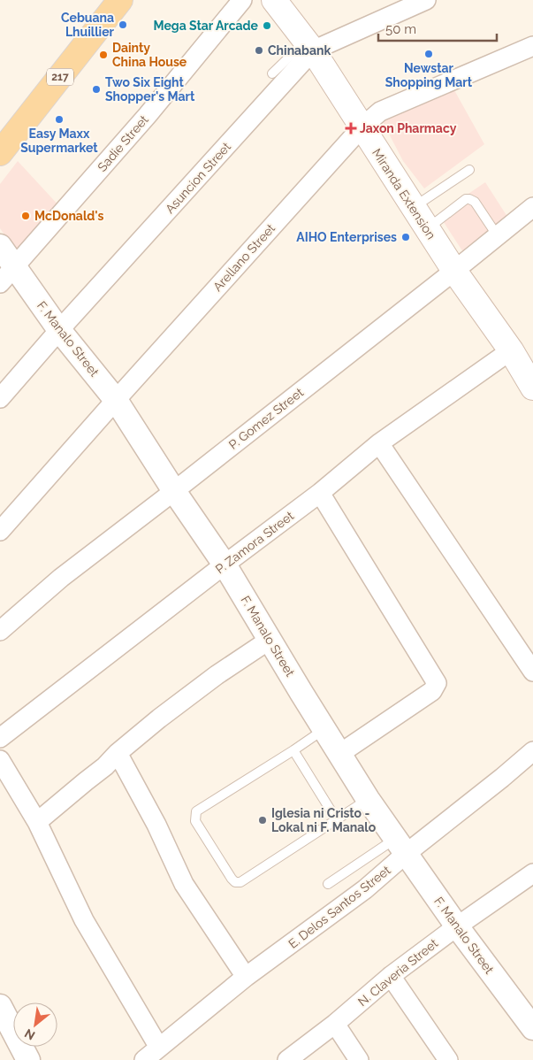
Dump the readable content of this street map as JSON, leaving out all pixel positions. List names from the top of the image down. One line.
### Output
{"streets":{"main road":["217","Miranda Extension"],"street":["Sadie Street","Asuncion Street","Arellano Street","F. Manalo Street","P. Gomez Street","P. Zamora Street","E. Delos Santos Street","N. Claveria Street"]},"crossings":[["Sadie Street","F. Manalo Street"],["Asuncion Street","Miranda Extension"],["Asuncion Street","F. Manalo Street"],["Miranda Extension","Arellano Street"],["Miranda Extension","P. Gomez Street"],["Miranda Extension","P. Zamora Street"],["Arellano Street","F. Manalo Street"],["F. Manalo Street","P. Gomez Street"],["F. Manalo Street","P. Zamora Street"],["F. Manalo Street","E. Delos Santos Street"],["F. Manalo Street","N. Claveria Street"]],"places":{"other":["Cebuana Lhuillier","Mega Star Arcade","Chinabank","Newstar Shopping Mart","Dainty China House","Two Six Eight Shopper's Mart","Easy Maxx Supermarket","McDonald's","AIHO Enterprises","Iglesia ni Cristo - Lokal ni F. Manalo"],"health":["Jaxon Pharmacy"]},"scale_bar":"50 m","north":"bottom left"}
